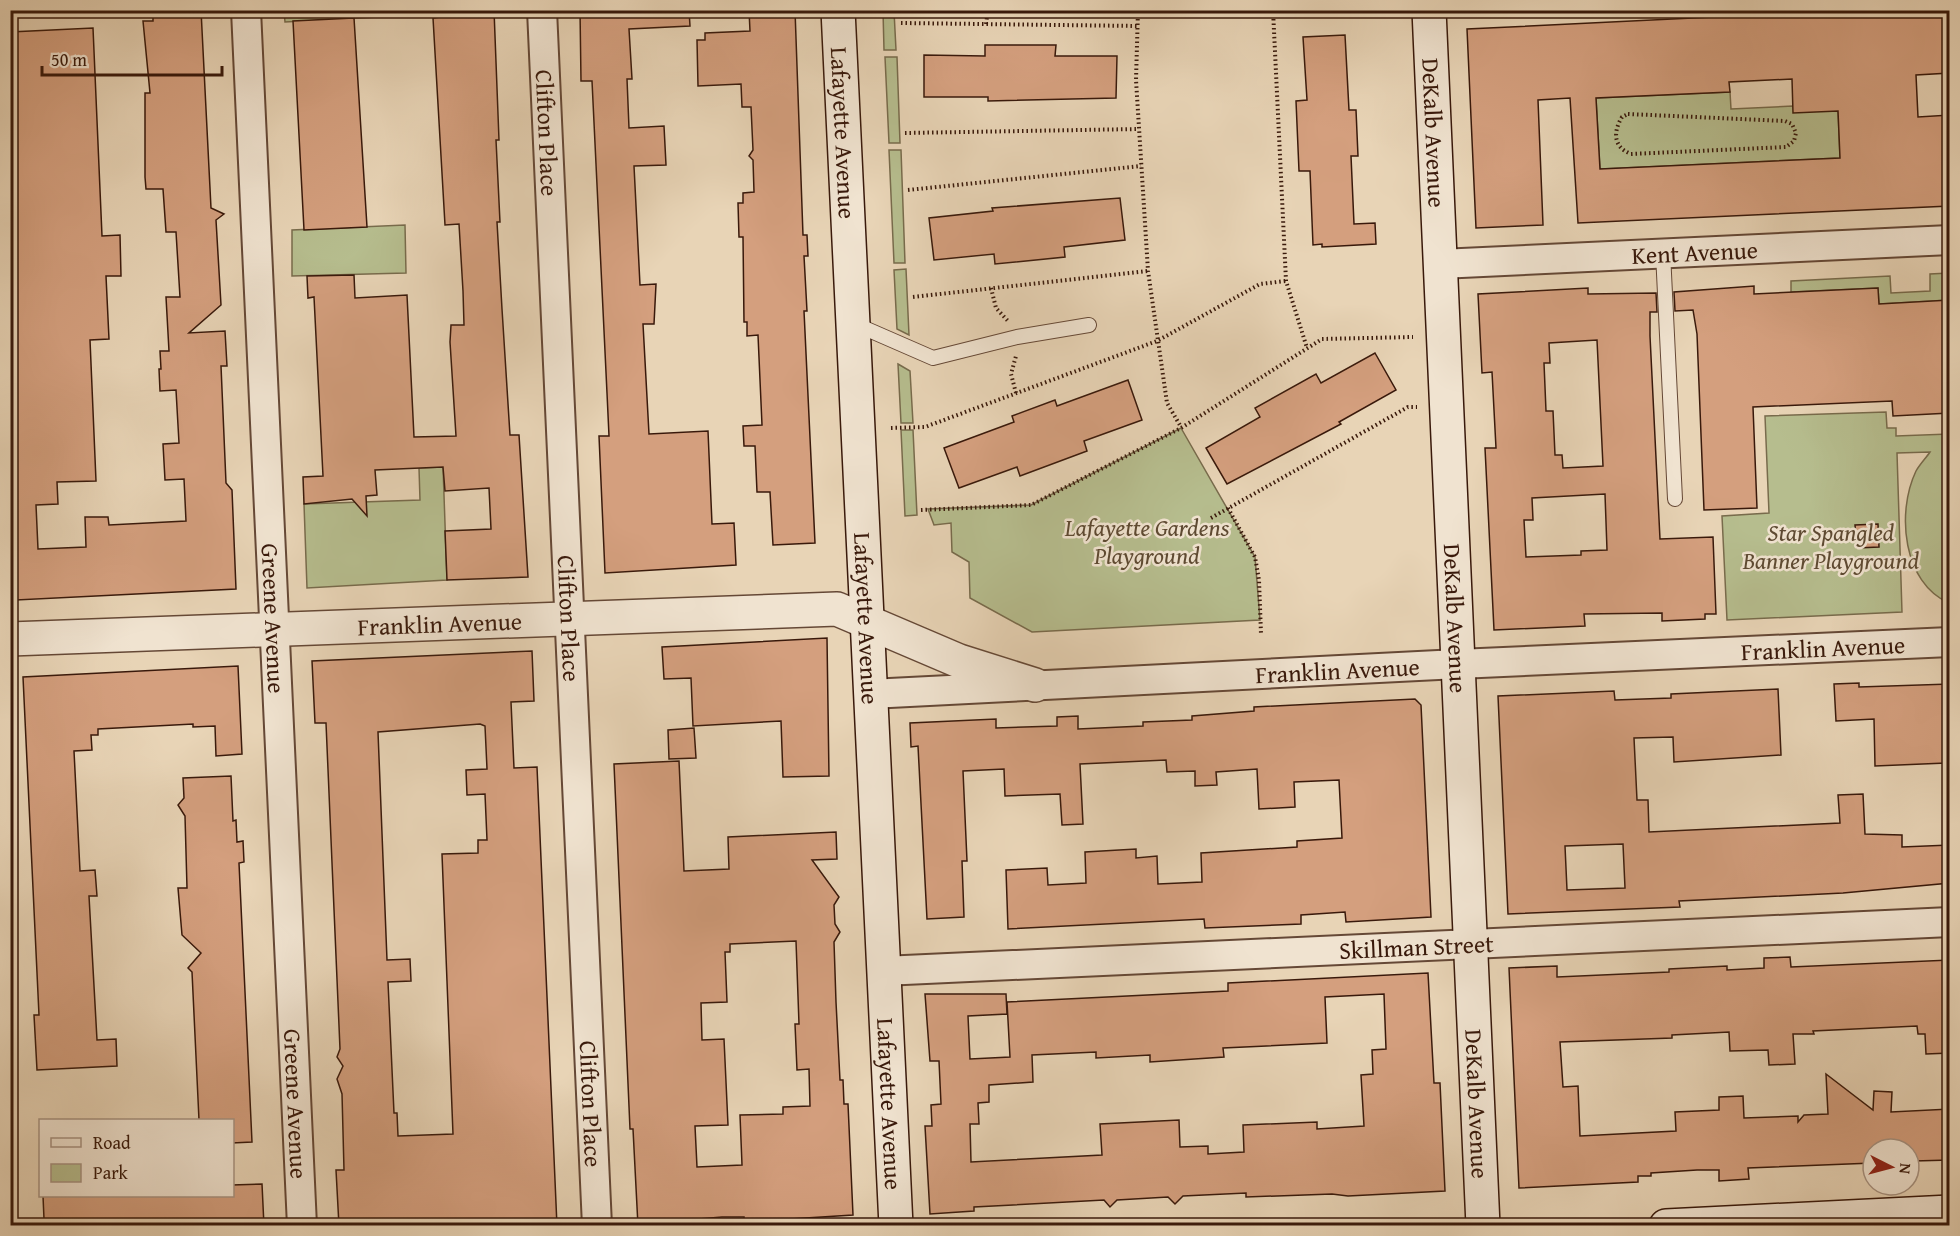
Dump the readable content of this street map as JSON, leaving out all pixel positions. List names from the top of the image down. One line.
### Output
{"streets":{"main road":["DeKalb Avenue","Lafayette Avenue","Franklin Avenue"],"street":["Clifton Place","Kent Avenue","Greene Avenue","Skillman Street"]},"crossings":[["Clifton Place","Franklin Avenue"],["DeKalb Avenue","Kent Avenue"],["DeKalb Avenue","Franklin Avenue"],["DeKalb Avenue","Skillman Street"],["Lafayette Avenue","Franklin Avenue"],["Lafayette Avenue","Skillman Street"],["Greene Avenue","Franklin Avenue"]],"parks":["Lafayette Gardens Playground","Star Spangled Banner Playground"],"legend":["Road","Park"],"scale_bar":"50 m","north":"right"}
